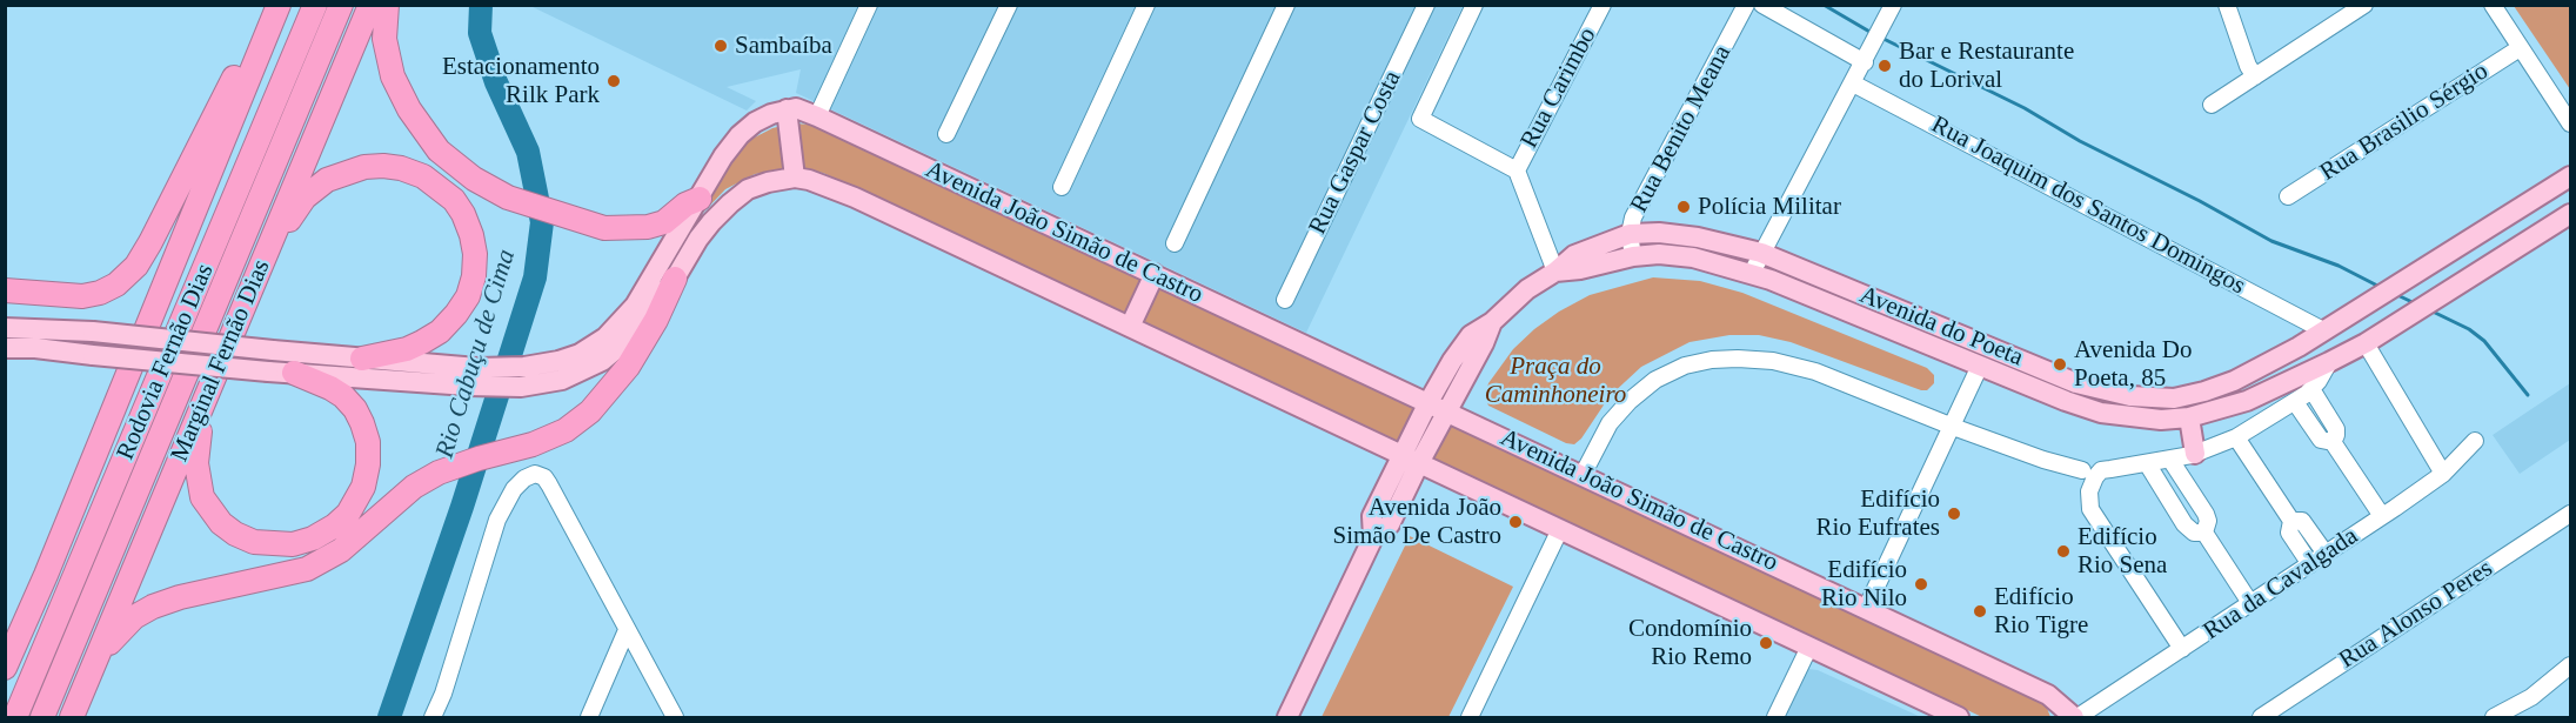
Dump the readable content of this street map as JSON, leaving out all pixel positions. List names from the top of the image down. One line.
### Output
{"streets":{"highway":["Marginal Fernão Dias","Rodovia Fernão Dias"],"main road":["Avenida João Simão de Castro","Avenida do Poeta"],"street":["Rua Carimbo","Rua Brasilio Sérgio","Rua Benito Meana","Rua Gaspar Costa","Rua Joaquim dos Santos Domingos","Rua da Cavalgada","Rua Alonso Peres"]},"crossings":[["Rua Benito Meana","Avenida do Poeta"],["Rua Joaquim dos Santos Domingos","Avenida do Poeta"],["Avenida João Simão de Castro","Avenida do Poeta"],["Avenida João Simão de Castro","Rua da Cavalgada"]],"water":["Rio Cabuçu de Cima"],"parks":["Praça do Caminhoneiro"],"places":["Sambaíba","Bar e Restaurante do Lorival","Estacionamento Rilk Park","Polícia Militar","Avenida Do Poeta, 85","Edifício Rio Eufrates","Avenida João Simão De Castro","Edifício Rio Sena","Edifício Rio Nilo","Edifício Rio Tigre","Condomínio Rio Remo"]}
